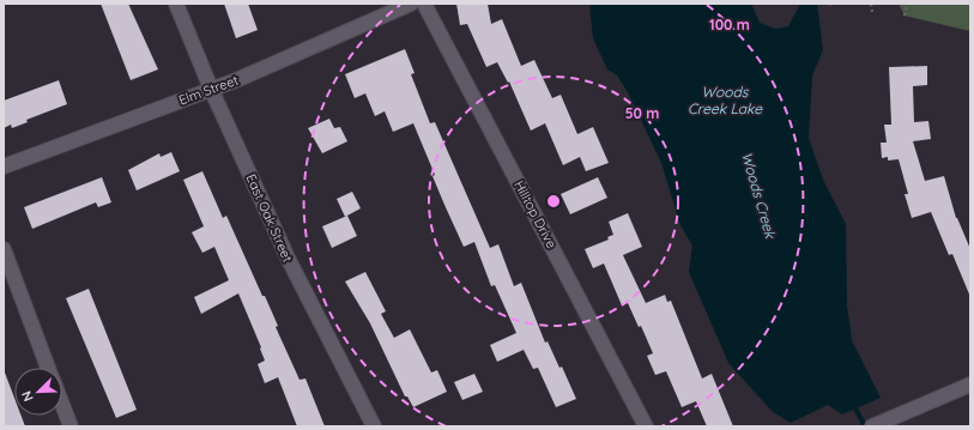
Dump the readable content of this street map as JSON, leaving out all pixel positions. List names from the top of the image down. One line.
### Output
{"streets":{"street":["Elm Street","Hilltop Drive","East Oak Street"]},"crossings":[["Elm Street","East Oak Street"]],"water":["Woods Creek Lake","Woods Creek"],"north":"bottom left","rings":["100 m","50 m"]}
